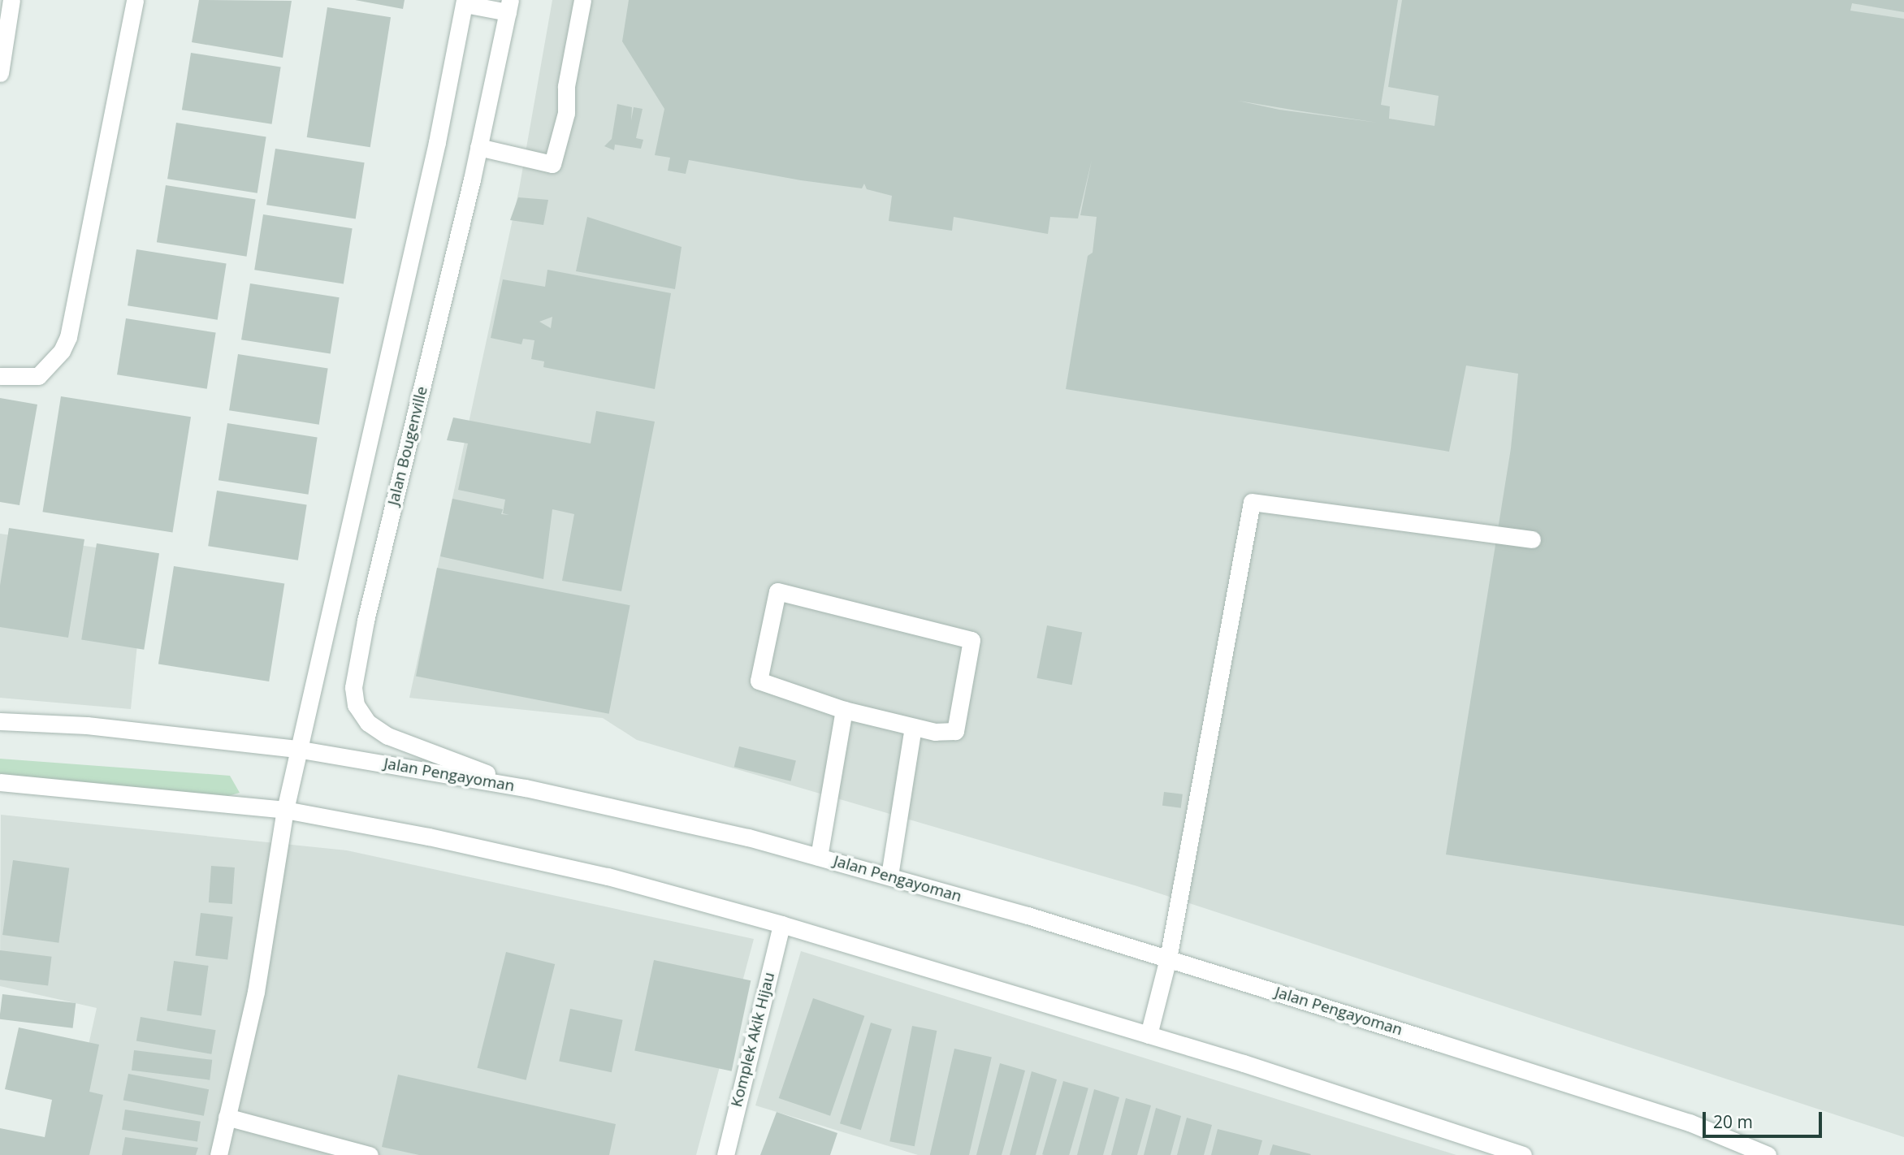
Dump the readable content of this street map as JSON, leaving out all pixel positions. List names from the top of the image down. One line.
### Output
{"streets":{"street":["Jalan Bougenville","Jalan Pengayoman","Komplek Akik Hijau"]},"crossings":[["Jalan Bougenville","Jalan Pengayoman"]],"scale_bar":"20 m"}
